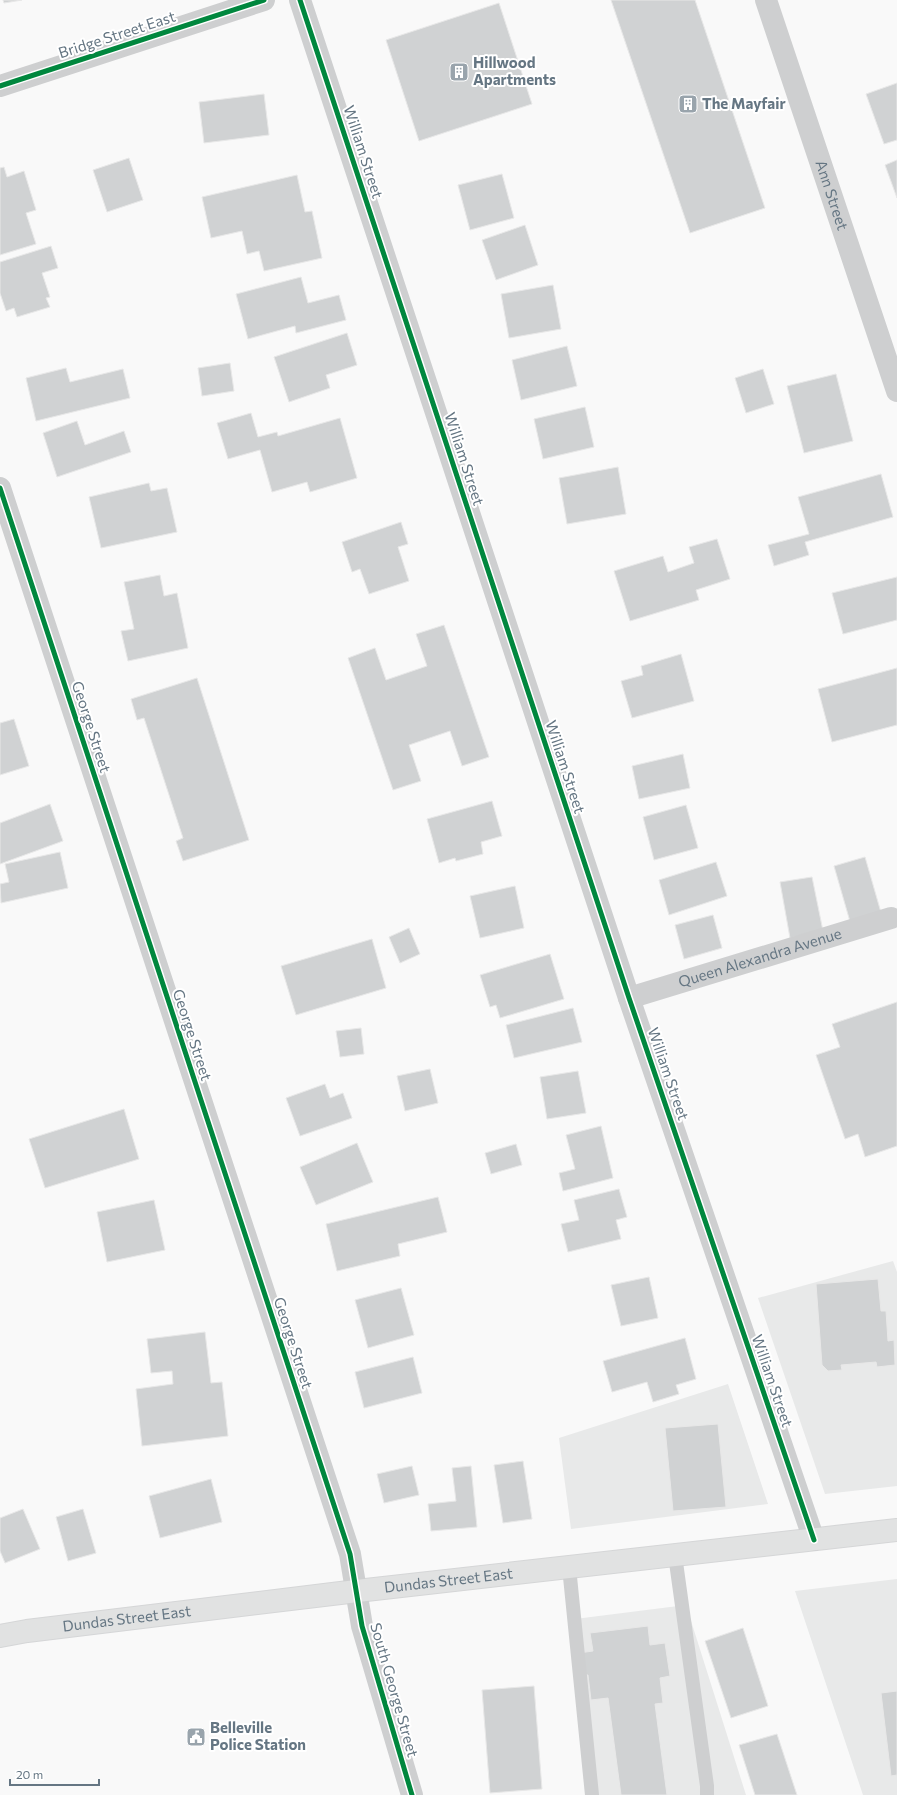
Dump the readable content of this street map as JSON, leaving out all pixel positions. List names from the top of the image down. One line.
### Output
{"streets":{"main road":["Dundas Street East"],"street":["Bridge Street East","William Street","Ann Street","George Street","Queen Alexandra Avenue","South George Street"]},"crossings":[["William Street","Queen Alexandra Avenue"],["William Street","Dundas Street East"],["George Street","Dundas Street East"],["George Street","South George Street"],["Dundas Street East","South George Street"]],"places":{"building":["Hillwood Apartments","The Mayfair"],"public building":["Belleville Police Station"]},"scale_bar":"20 m"}
